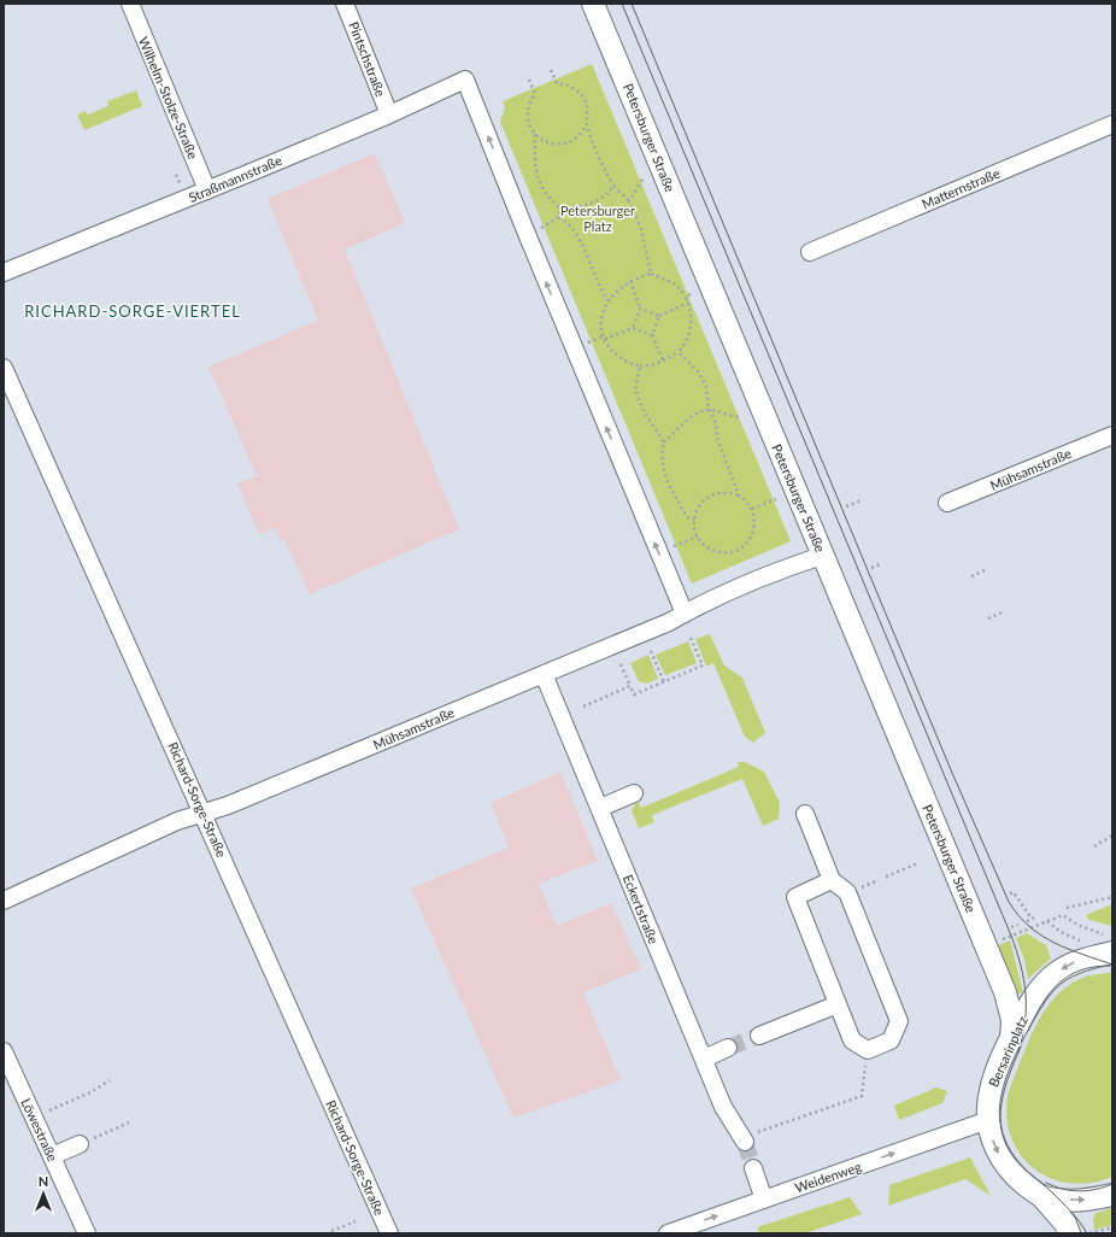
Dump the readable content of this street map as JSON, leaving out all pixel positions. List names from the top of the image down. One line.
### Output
{"streets":{"main road":["Petersburger Straße","Bersarinplatz"],"street":["Pintschstraße","Wilhelm-Stolze-Straße","Straßmannstraße","Matternstraße","Mühsamstraße","Richard-Sorge-Straße","Eckertstraße","Löwestraße","Weidenweg"]},"crossings":[["Pintschstraße","Straßmannstraße"],["Wilhelm-Stolze-Straße","Straßmannstraße"],["Petersburger Straße","Mühsamstraße"],["Petersburger Straße","Bersarinplatz"],["Straßmannstraße","Mühsamstraße"],["Mühsamstraße","Richard-Sorge-Straße"],["Mühsamstraße","Eckertstraße"],["Bersarinplatz","Weidenweg"]],"one_way":["Straßmannstraße","Weidenweg"],"districts":["RICHARD-SORGE-VIERTEL"],"parks":["Petersburger Platz"],"north":"top"}
